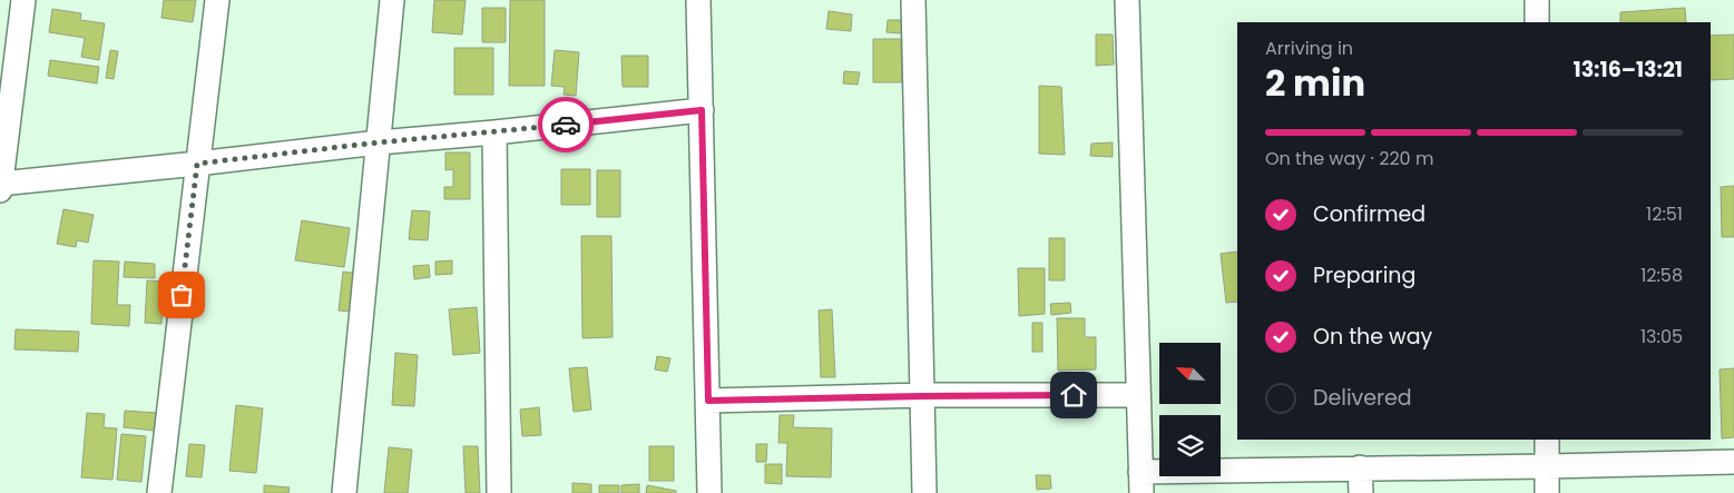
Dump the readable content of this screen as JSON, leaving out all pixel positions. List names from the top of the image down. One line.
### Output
{"north":"top left","page":{"heading":["2 min","Arriving in","13:16–13:21"],"bar":"On the way · 220 m","list":[["Confirmed","12:51"],["Preparing","12:58"],["On the way","13:05"],"Delivered"]}}
